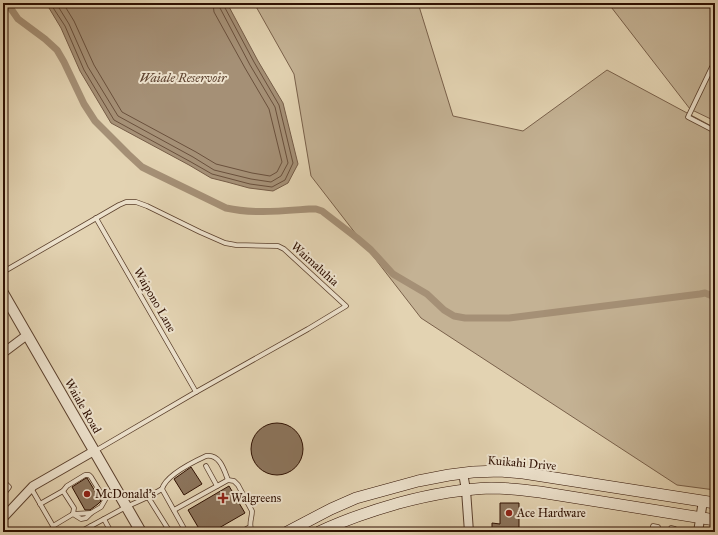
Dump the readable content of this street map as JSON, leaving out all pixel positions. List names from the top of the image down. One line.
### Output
{"streets":{"main road":["Kuikahi Drive"],"street":["Waiale Road"],"lane":["Waimaluhia","Waipono Lane"]},"crossings":[["Waimaluhia","Waipono Lane"],["Waimaluhia","Waiale Road"]],"water":["Waiale Reservoir"],"places":{"other":["McDonald's","Ace Hardware"],"health":["Walgreens"]}}
